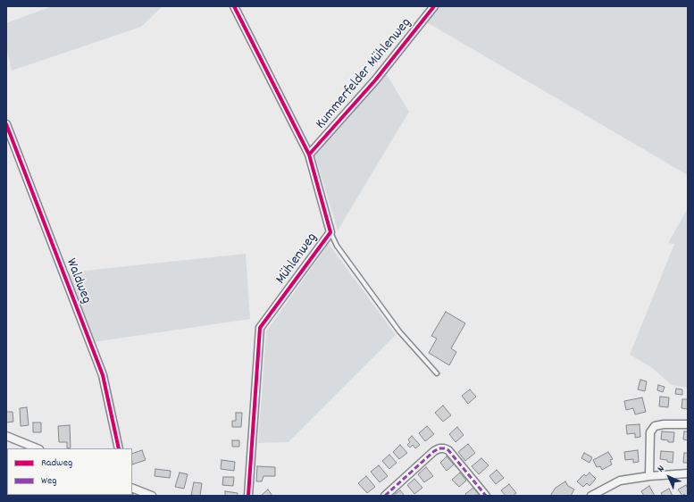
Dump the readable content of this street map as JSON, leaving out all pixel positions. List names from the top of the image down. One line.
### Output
{"streets":{"street":["Kummerfelder Mühlenweg","Mühlenweg","Waldweg"]},"crossings":[["Kummerfelder Mühlenweg","Mühlenweg"]],"legend":["Radweg","Weg"],"north":"top left"}
